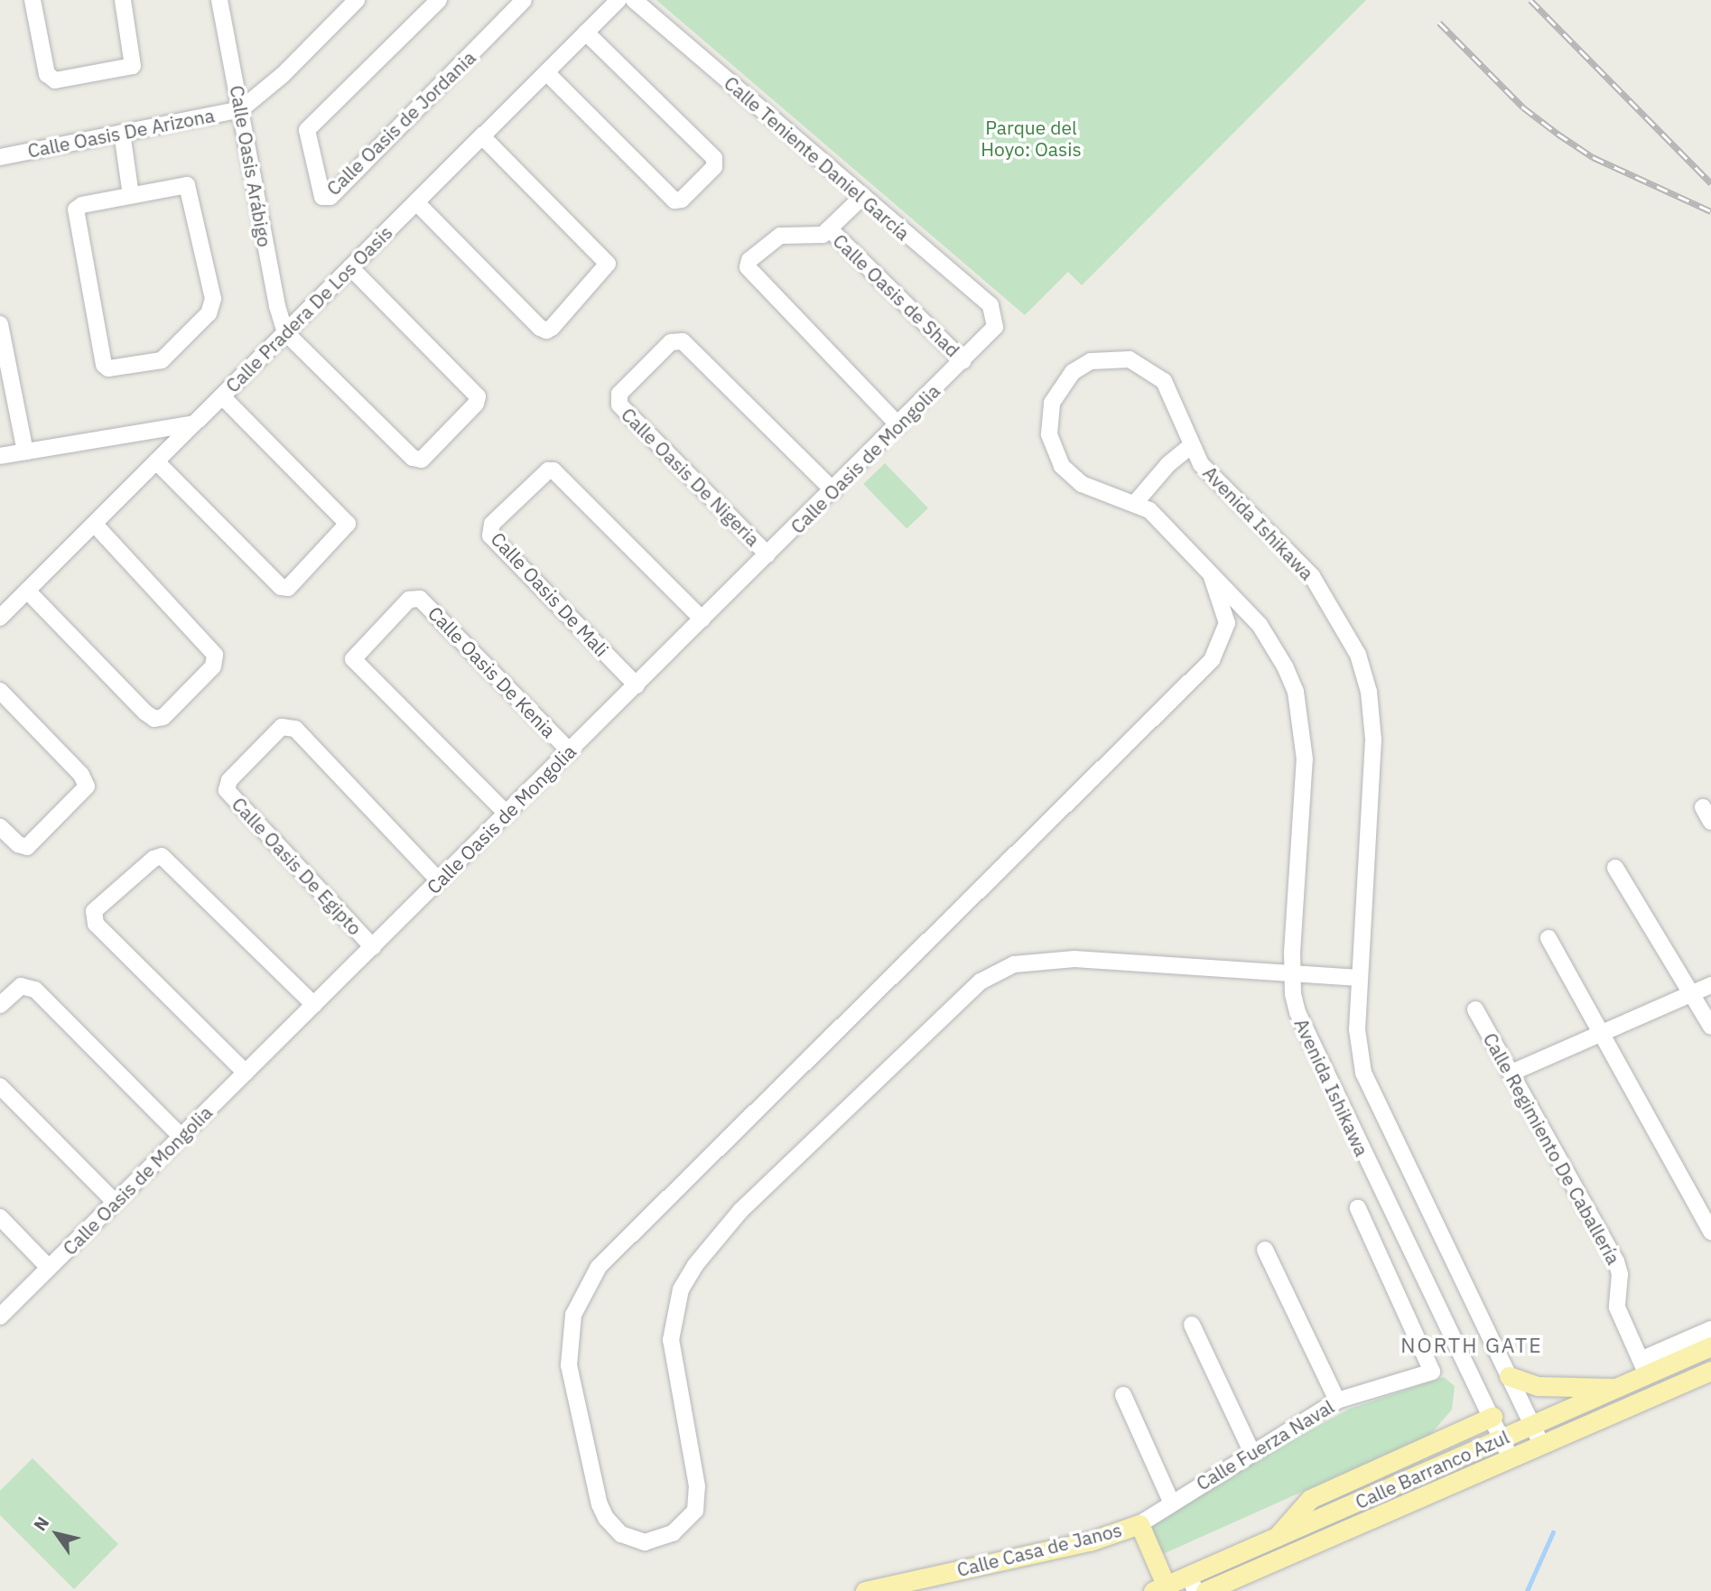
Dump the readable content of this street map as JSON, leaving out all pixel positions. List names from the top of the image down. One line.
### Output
{"streets":{"main road":["Calle Barranco Azul","Calle Casa de Janos"],"street":["Calle Oasis de Jordania","Calle Oasis De Arizona","Calle Teniente Daniel García","Calle Oasis Arábigo","Calle Oasis de Shad","Calle Pradera De Los Oasis","Calle Oasis de Mongolia","Calle Oasis De Nigeria","Avenida Ishikawa","Calle Oasis De Mali","Calle Oasis De Kenia","Calle Oasis De Egipto","Calle Regimiento De Caballería","Calle Fuerza Naval"]},"crossings":[["Calle Oasis De Arizona","Calle Oasis Arábigo"],["Calle Teniente Daniel García","Calle Oasis de Mongolia"],["Calle Oasis Arábigo","Calle Pradera De Los Oasis"],["Calle Oasis de Shad","Calle Oasis de Mongolia"],["Calle Oasis de Mongolia","Calle Oasis De Nigeria"],["Calle Oasis de Mongolia","Calle Oasis De Mali"],["Calle Oasis de Mongolia","Calle Oasis De Kenia"],["Calle Oasis de Mongolia","Calle Oasis De Egipto"],["Avenida Ishikawa","Calle Barranco Azul"],["Calle Regimiento De Caballería","Calle Barranco Azul"],["Calle Fuerza Naval","Calle Casa de Janos"]],"districts":["NORTH GATE"],"parks":["Parque del Hoyo: Oasis"],"north":"top left"}
